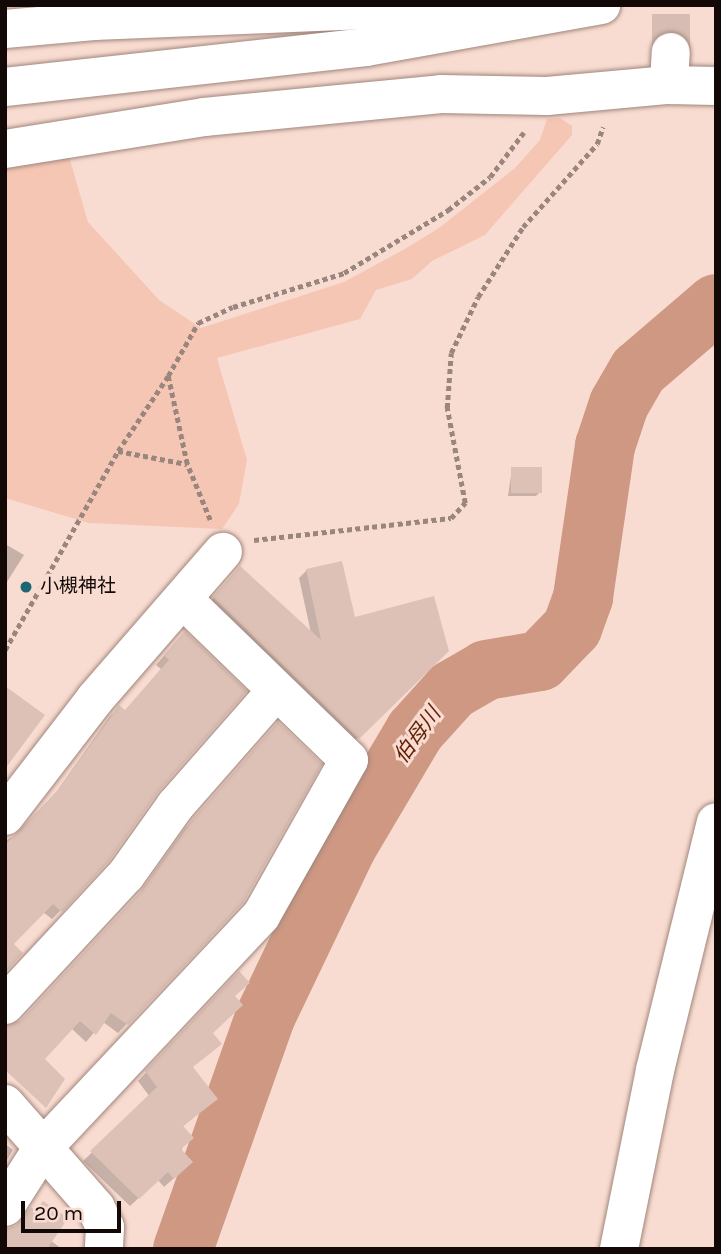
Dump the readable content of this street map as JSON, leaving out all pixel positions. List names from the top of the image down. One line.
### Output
{"water":["伯母川"],"places":["小槻神社"],"scale_bar":"20 m"}
